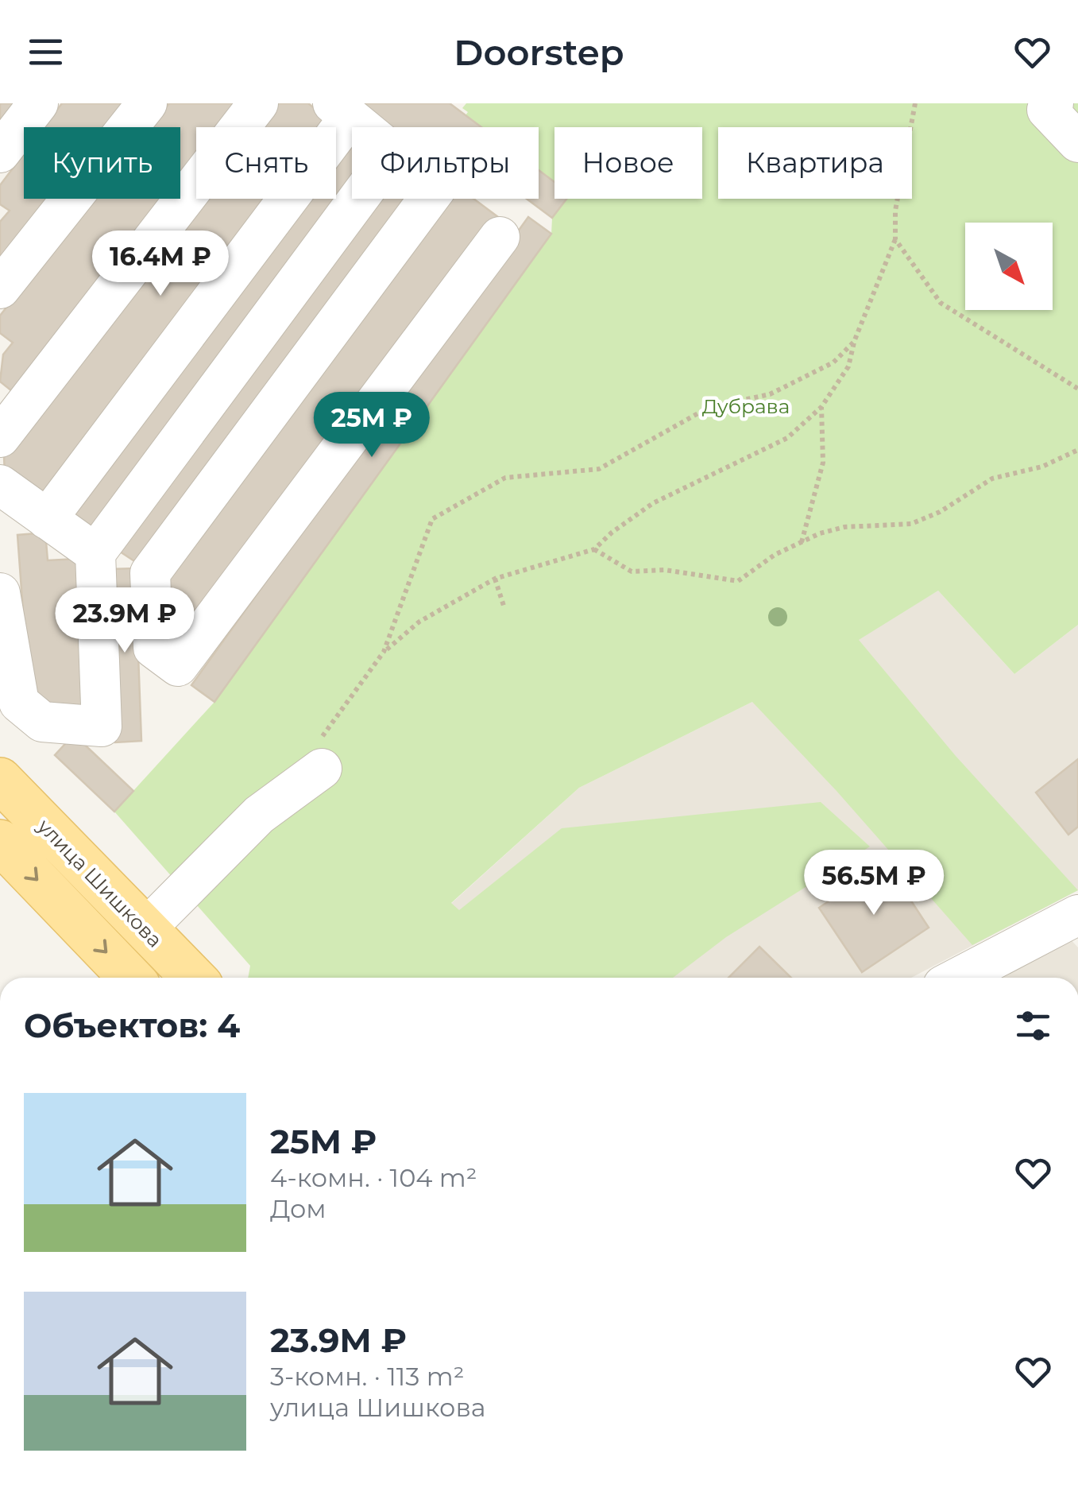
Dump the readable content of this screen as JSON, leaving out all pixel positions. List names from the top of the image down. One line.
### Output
{"streets":{"main road":["улица Шишкова"]},"parks":["Дубрава"],"north":"bottom right","page":{"header":"Doorstep","chip":["Купить","Снять","Фильтры","Новое","Квартира"],"price":["16.4M ₽","25M ₽","23.9M ₽","56.5M ₽"],"heading":"Объектов: 4","list":[{"name":"25M ₽","note":"4-комн. · 104 m² · Дом"},{"name":"23.9M ₽","note":"3-комн. · 113 m² · улица Шишкова"}]}}
